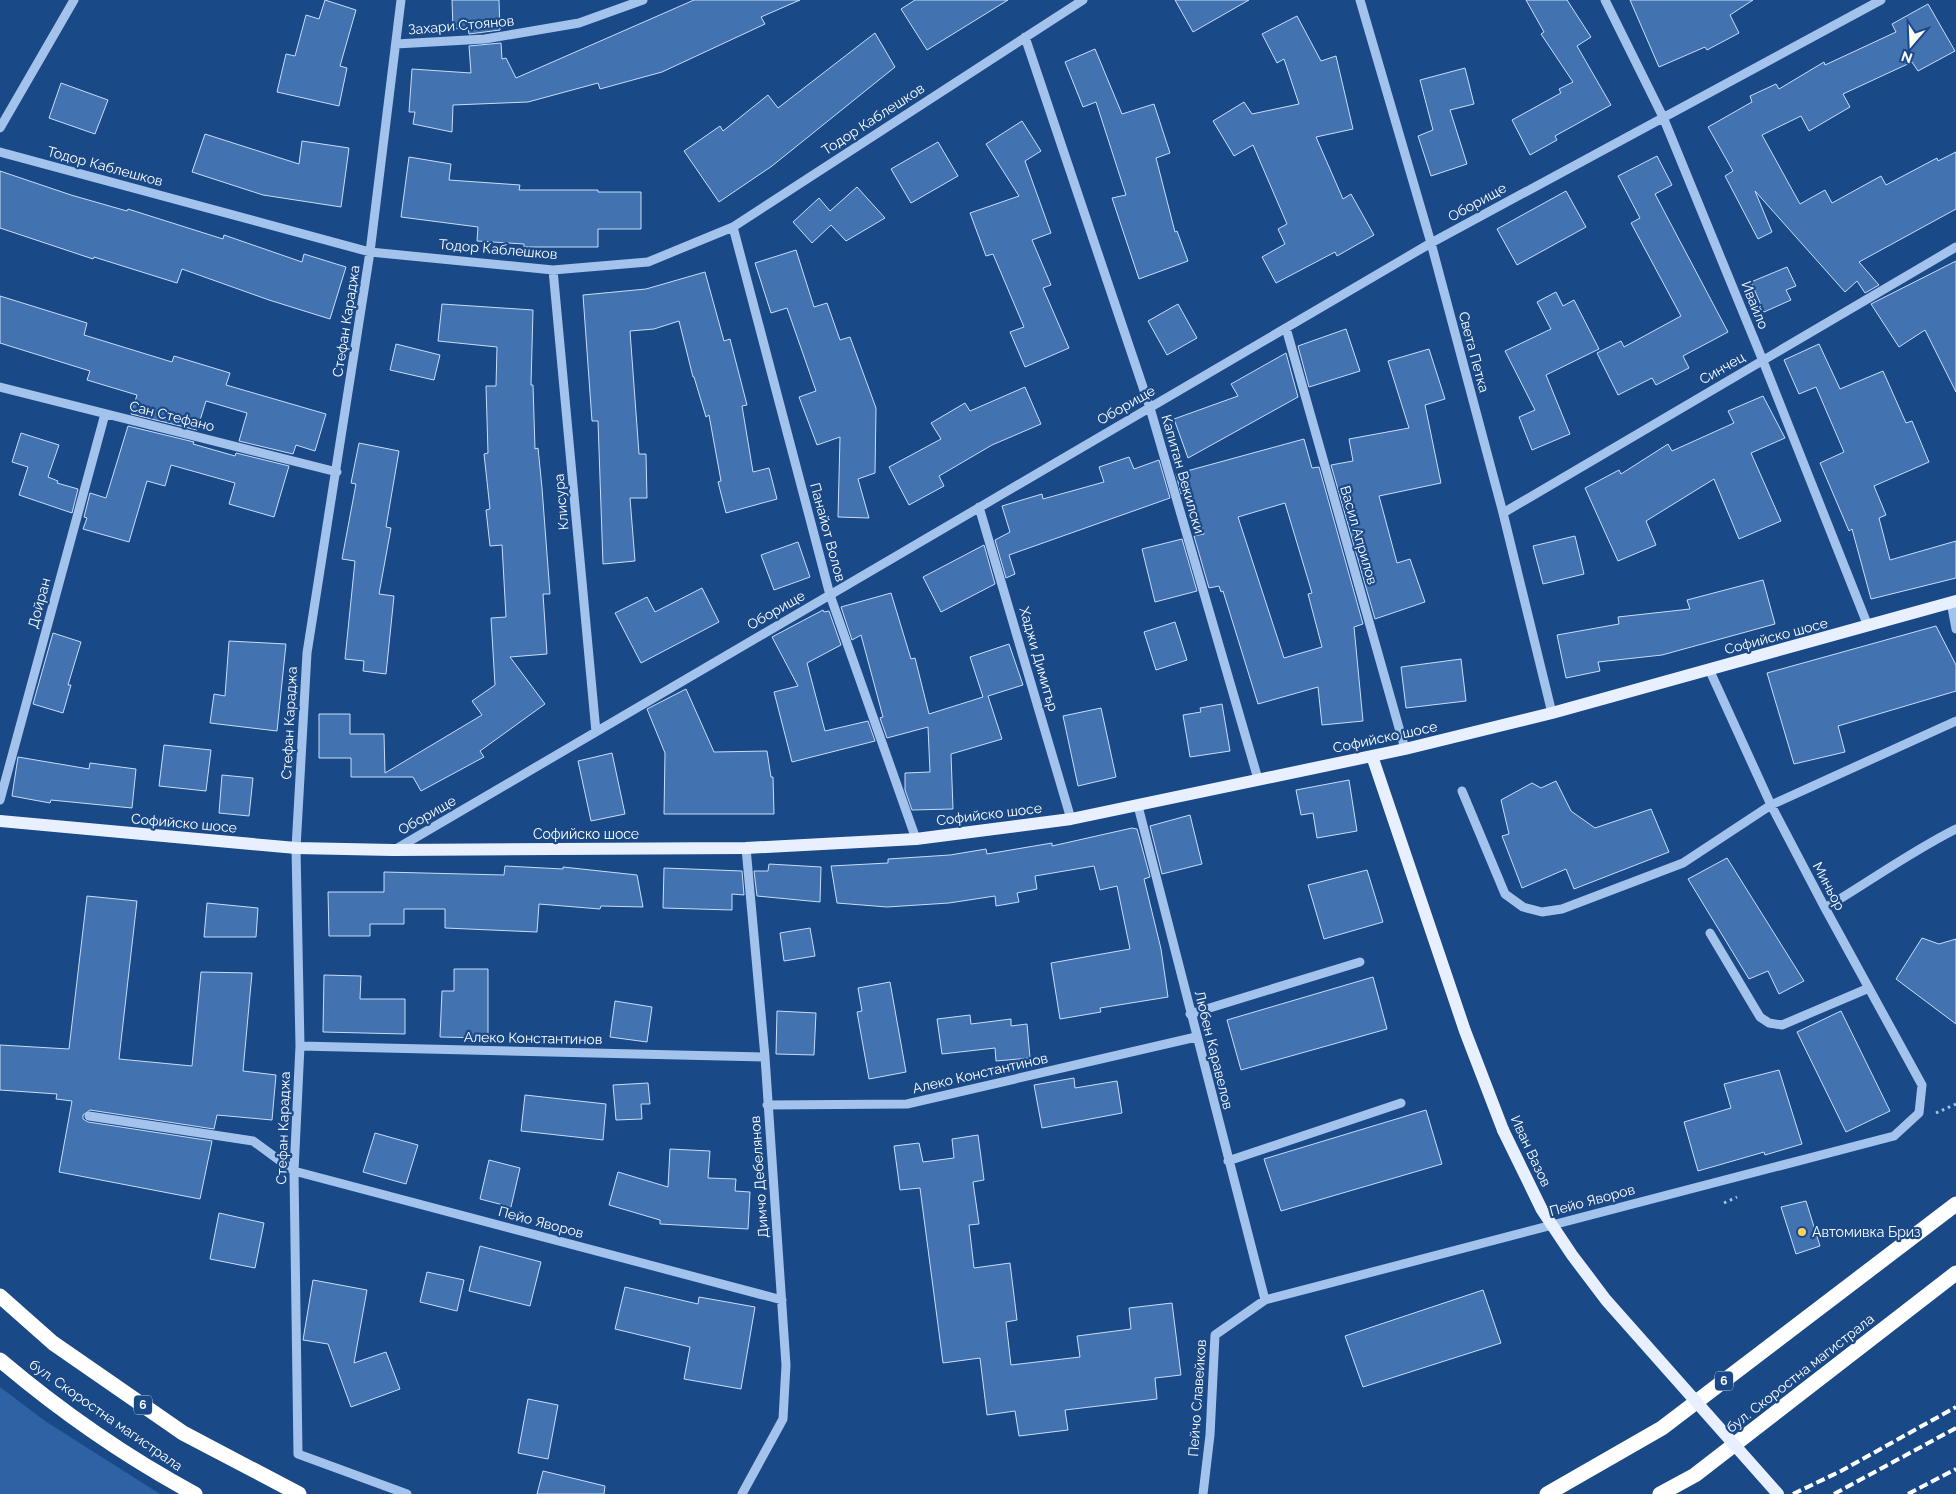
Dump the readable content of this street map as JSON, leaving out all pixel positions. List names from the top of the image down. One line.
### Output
{"streets":{"highway":["бул. Скоростна магистрала","6"],"main road":["Софийско шосе","Иван Вазов"],"street":["Захари Стоянов","Тодор Каблешков","Оборище","Ивайло","Стефан Караджа","Света Петка","Синчец","Сан Стефано","Капитан Векилски","Клисура","Панайот Волов","Васил Априлов","Дойран","Хаджи Димитър","Миньор","Алеко Константинов","Любен Каравелов","Димчо Дебелянов","Пейо Яворов","Пейчо Славейков"]},"crossings":[["Захари Стоянов","Стефан Караджа"],["Тодор Каблешков","Стефан Караджа"],["Тодор Каблешков","Капитан Векилски"],["Тодор Каблешков","Клисура"],["Тодор Каблешков","Панайот Волов"],["Оборище","Ивайло"],["Оборище","Света Петка"],["Оборище","Капитан Векилски"],["Оборище","Клисура"],["Оборище","Панайот Волов"],["Оборище","Васил Априлов"],["Оборище","Софийско шосе"],["Оборище","Хаджи Димитър"],["Ивайло","Синчец"],["Ивайло","Софийско шосе"],["Стефан Караджа","Сан Стефано"],["Стефан Караджа","Софийско шосе"],["Стефан Караджа","Алеко Константинов"],["Стефан Караджа","Пейо Яворов"],["Света Петка","Синчец"],["Света Петка","Софийско шосе"],["Сан Стефано","Дойран"],["Капитан Векилски","Софийско шосе"],["Панайот Волов","Софийско шосе"],["Васил Априлов","Софийско шосе"],["Софийско шосе","Хаджи Димитър"],["Софийско шосе","Миньор"],["Софийско шосе","Любен Каравелов"],["Софийско шосе","Иван Вазов"],["Софийско шосе","Димчо Дебелянов"],["Миньор","Пейо Яворов"],["Алеко Константинов","Любен Каравелов"],["Алеко Константинов","Димчо Дебелянов"],["Любен Каравелов","Пейо Яворов"],["Любен Каравелов","Пейчо Славейков"],["Димчо Дебелянов","Пейо Яворов"],["Пейо Яворов","Пейчо Славейков"]],"places":["Автомивка Бриз"],"north":"bottom"}
